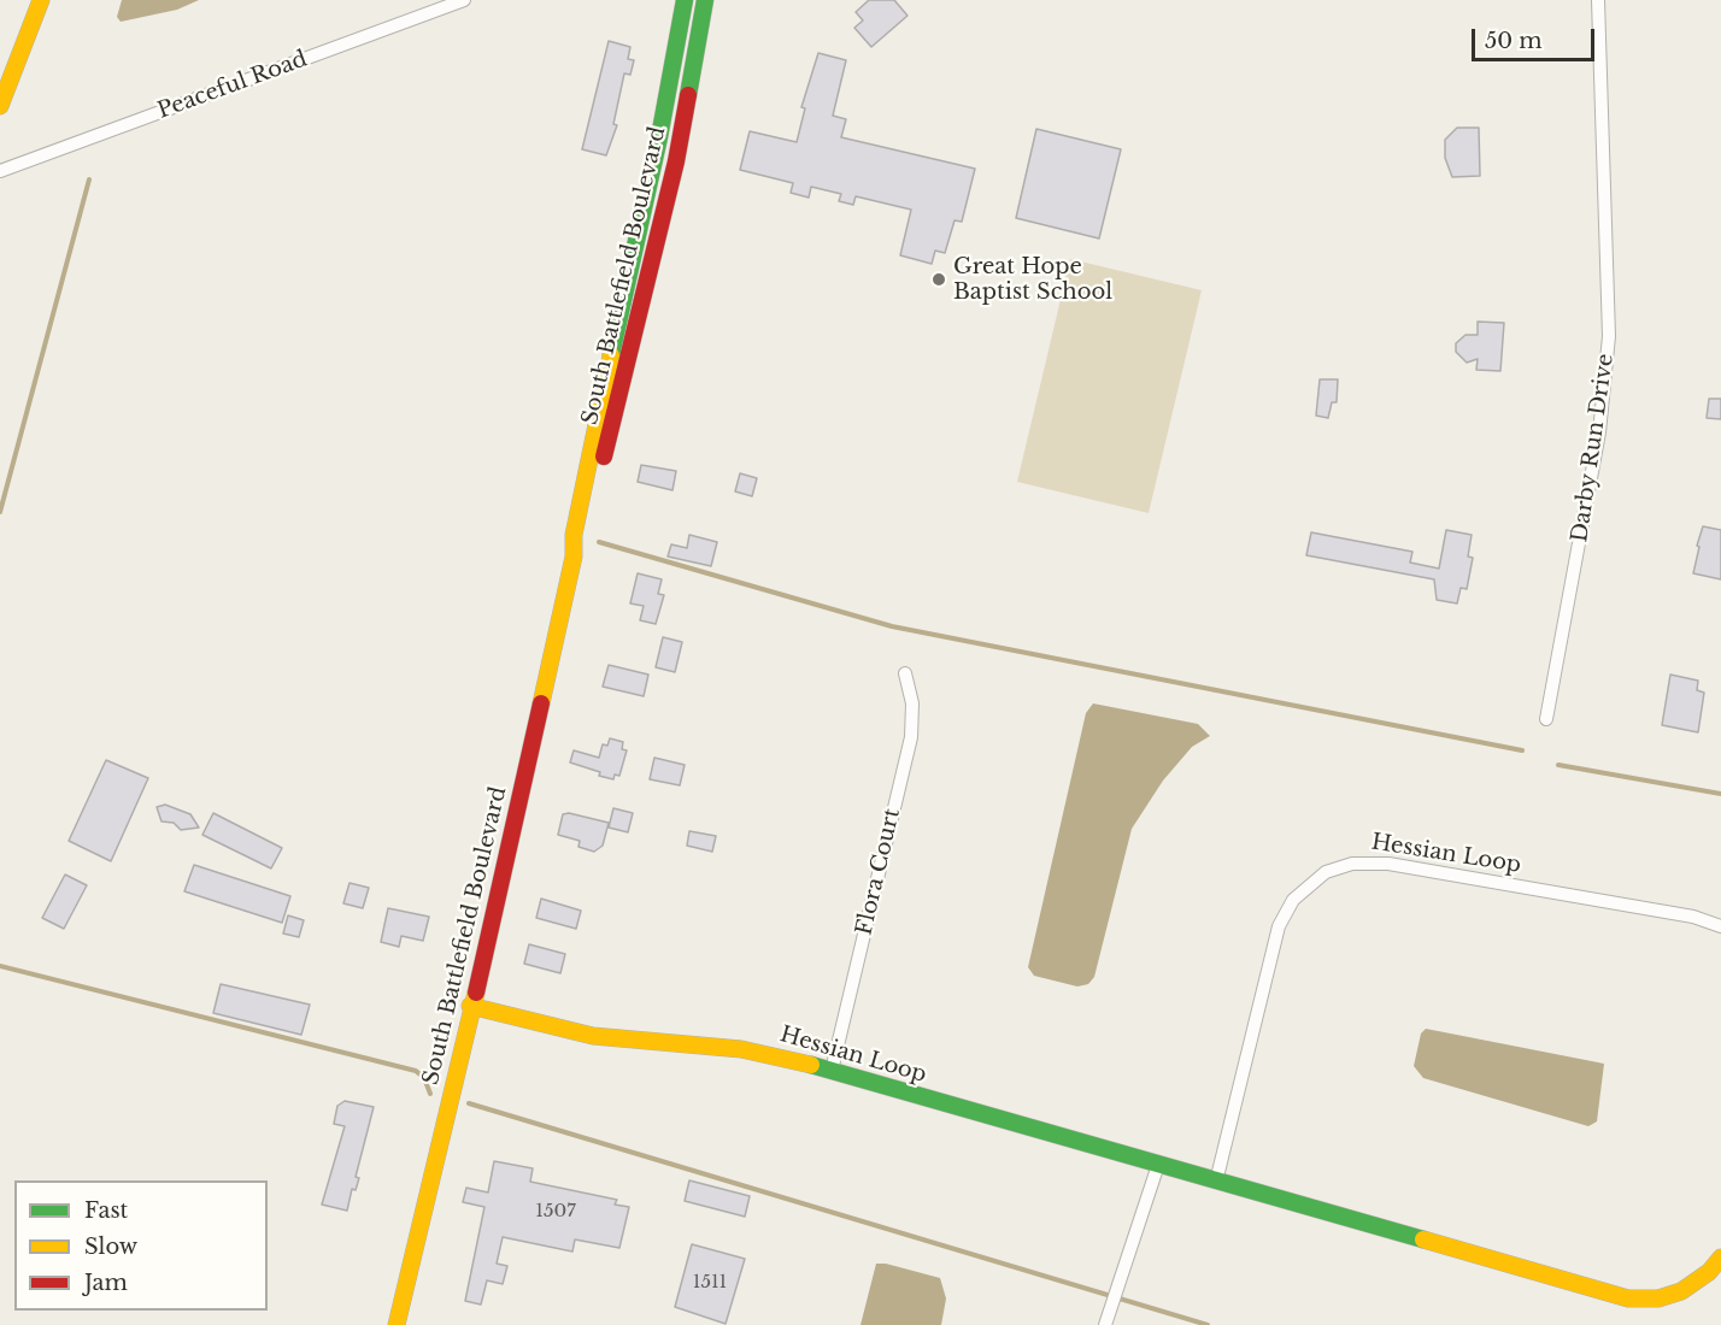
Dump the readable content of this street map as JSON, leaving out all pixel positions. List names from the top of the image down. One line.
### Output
{"streets":{"main road":["South Battlefield Boulevard","Hessian Loop"],"street":["Peaceful Road","Darby Run Drive","Flora Court"]},"crossings":[["South Battlefield Boulevard","Hessian Loop"],["Hessian Loop","Flora Court"]],"places":["Great Hope Baptist School"],"house_numbers":["1507","1511"],"legend":["Fast","Slow","Jam"],"scale_bar":"50 m"}
